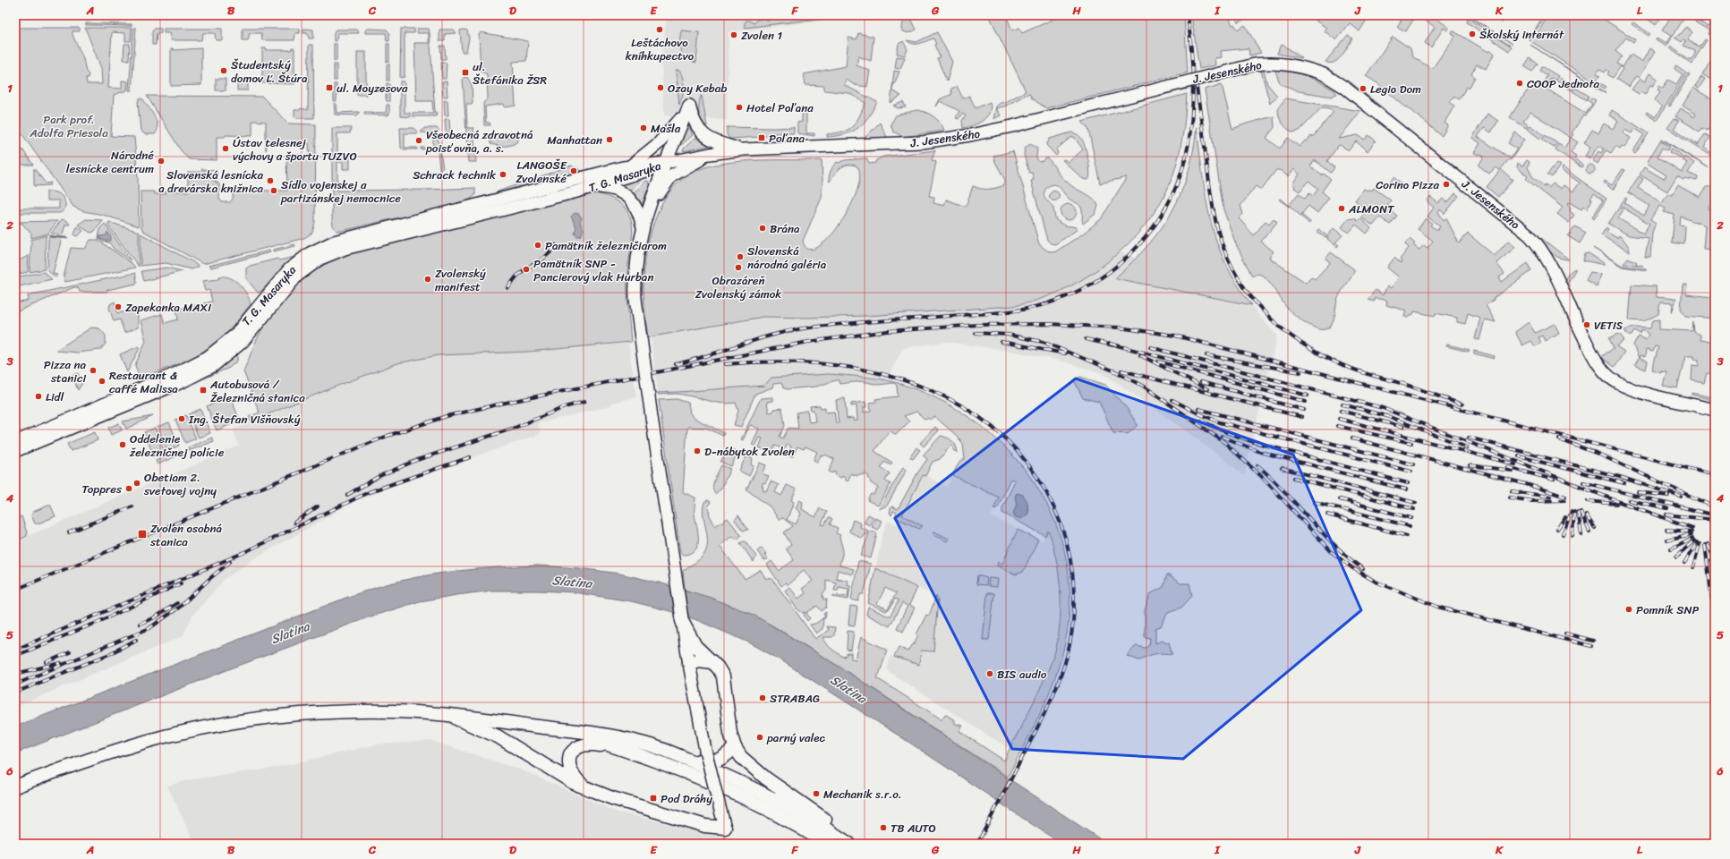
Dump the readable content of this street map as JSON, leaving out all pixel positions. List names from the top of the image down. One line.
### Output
{"streets":{"street":["J. Jesenského","T. G. Masaryka"]},"crossings":[["J. Jesenského","T. G. Masaryka"]],"water":["Slatina"],"parks":["Park prof. Adolfa Priesola"],"places":{"other":["Leštáchovo kníhkupectvo","Školský internát","Zvolen 1","Študentský domov Ľ. Štúra","COOP Jednota","Ozay Kebab","Legio Dom","Hotel Poľana","Mašla","Manhattan","Všeobecná zdravotná poisťovňa, a. s.","Ústav telesnej výchovy a športu TUZVO","Národné lesnícke centrum","LANGOŠE Zvolenské","Schrack technik","Slovenská lesnícka a drevárska knižnica","Corino Pizza","Sídlo vojenskej a partizánskej nemocnice","ALMONT","Brána","Pamätník železničiarom","Slovenská národná galéria","Obrazáreň Zvolenský zámok","Pamätník SNP - Pancierový vlak Hurban","Zvolenský manifest","Zapekanka MAXI","VETIS","Pizza na stanici","Restaurant & caffé Malissa","Lidl","Ing. Štefan Višňovský","Oddelenie železničnej polície","D-nábytok Zvolen","Obetiam 2. svetovej vojny","Toppres","Pomník SNP","BIS audio","STRABAG","parný valec","Mechanik s.r.o.","TB AUTO"],"transit":["ul. Štefánika ŽSR","ul. Moyzesova","Poľana","Autobusová / Železničná stanica","Zvolen osobná stanica","Pod Dráhy"]},"grid":{"columns":["A","B","C","D","E","F","G","H","I","J","K","L"],"rows":["1","2","3","4","5","6"]}}
